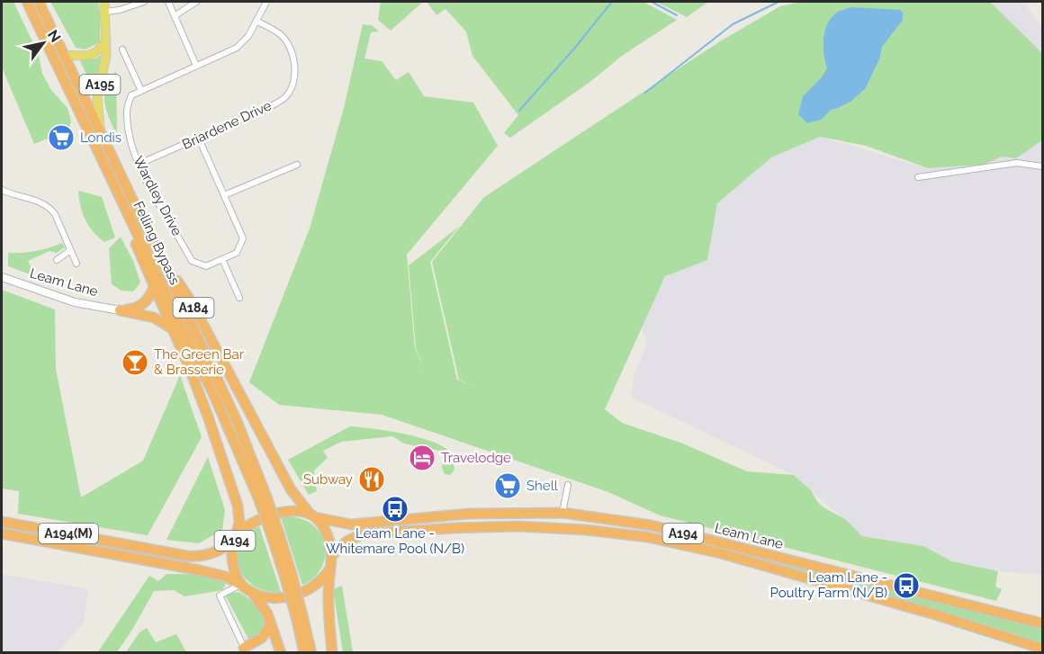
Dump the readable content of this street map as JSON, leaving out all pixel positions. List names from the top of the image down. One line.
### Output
{"streets":{"highway":["Felling Bypass","Leam Lane","A184","A194(M)","A194"],"main road":["A195"],"street":["Briardene Drive","Wardley Drive"]},"crossings":[["A195","Felling Bypass"],["Briardene Drive","Wardley Drive"],["Felling Bypass","A184"],["Leam Lane","A184"],["Leam Lane","A194(M)"],["Leam Lane","A194"],["A184","A194(M)"],["A184","A194"],["A194(M)","A194"]],"places":{"supermarket":["Londis","Shell"],"bar":["The Green Bar & Brasserie"],"hotel":["Travelodge"],"restaurant":["Subway"],"bus stop":["Leam Lane - Whitemare Pool (N/B)","Leam Lane - Poultry Farm (N/B)"]},"north":"top right"}
